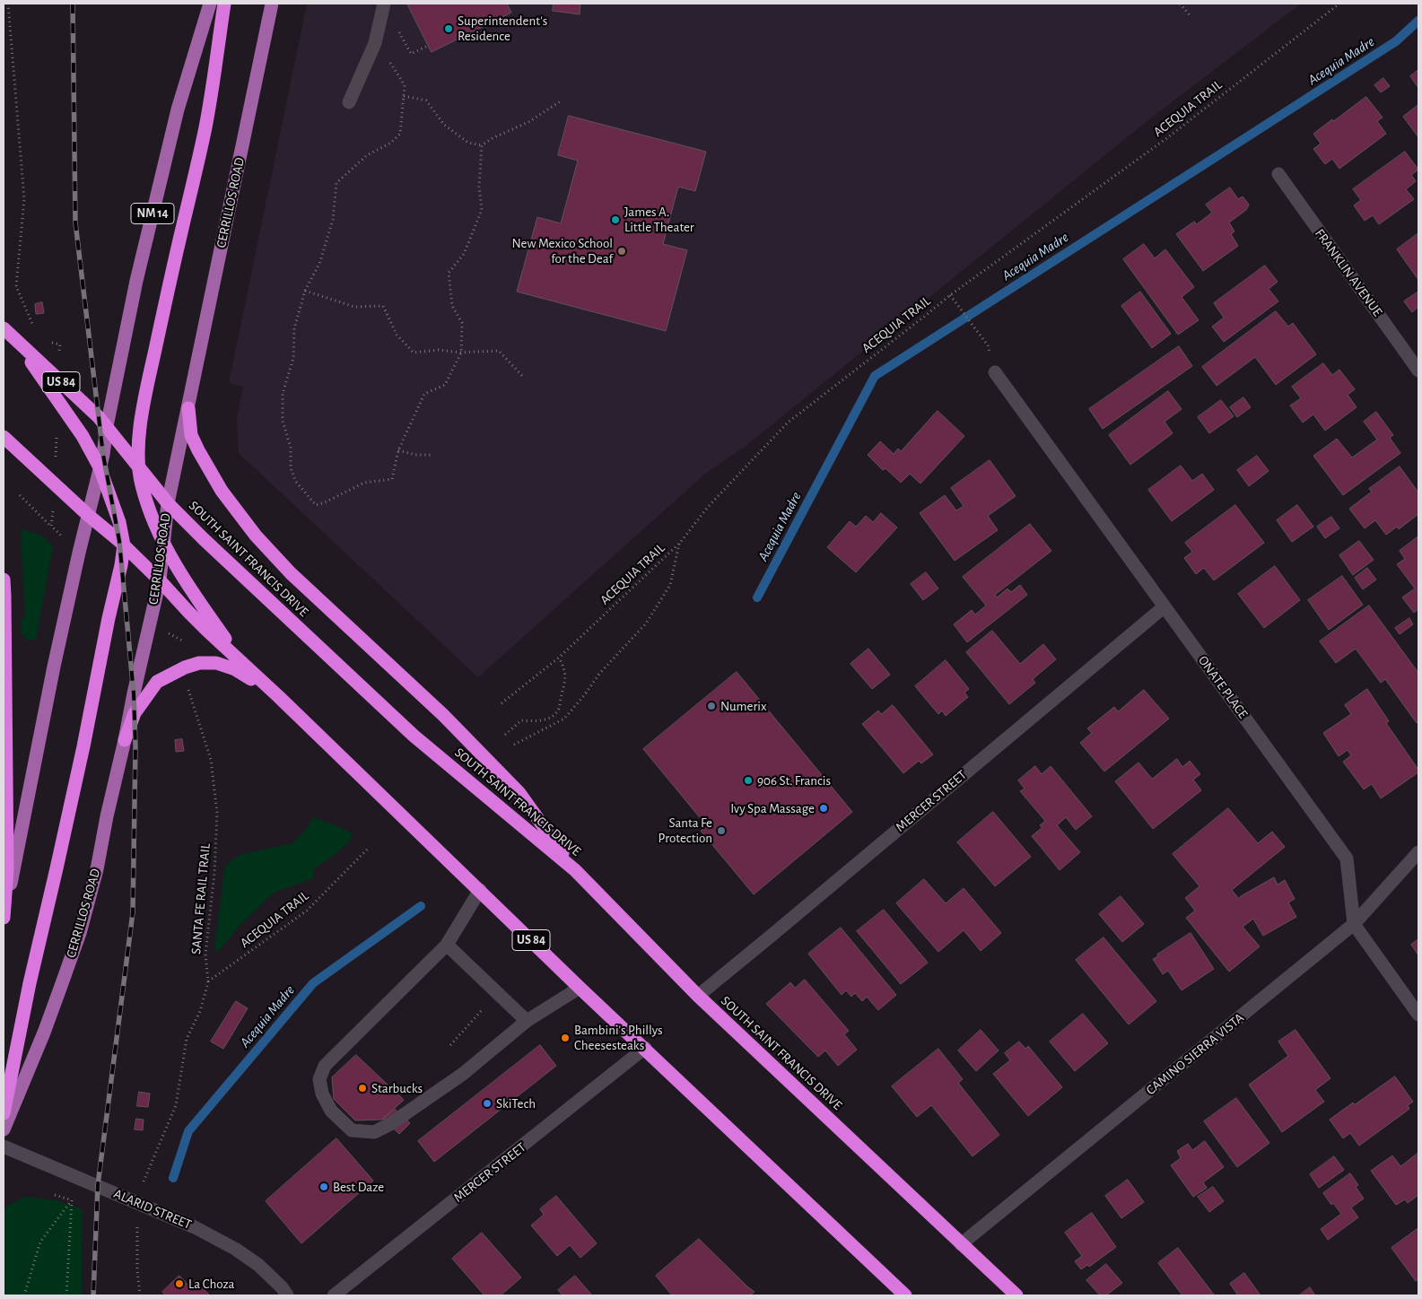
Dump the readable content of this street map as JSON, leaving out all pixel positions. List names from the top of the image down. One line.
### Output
{"streets":{"highway":["US 84","SOUTH SAINT FRANCIS DRIVE"],"main road":["CERRILLOS ROAD","NM 14"],"street":["FRANKLIN AVENUE","ONATE PLACE","MERCER STREET","CAMINO SIERRA VISTA","ALARID STREET"],"path":["ACEQUIA TRAIL","SANTA FE RAIL TRAIL"]},"crossings":[["ACEQUIA TRAIL","SANTA FE RAIL TRAIL"],["CERRILLOS ROAD","US 84"],["CERRILLOS ROAD","SOUTH SAINT FRANCIS DRIVE"],["NM 14","US 84"],["NM 14","SOUTH SAINT FRANCIS DRIVE"],["US 84","MERCER STREET"],["SOUTH SAINT FRANCIS DRIVE","MERCER STREET"],["SOUTH SAINT FRANCIS DRIVE","CAMINO SIERRA VISTA"],["ONATE PLACE","MERCER STREET"],["ONATE PLACE","CAMINO SIERRA VISTA"]],"water":["Acequia Madre"],"places":["Superintendent's Residence","James A. Little Theater","New Mexico School for the Deaf","Numerix","906 St. Francis","Ivy Spa Massage","Santa Fe Protection","Bambini's Phillys Cheesesteaks","Starbucks","SkiTech","Best Daze","La Choza"]}
